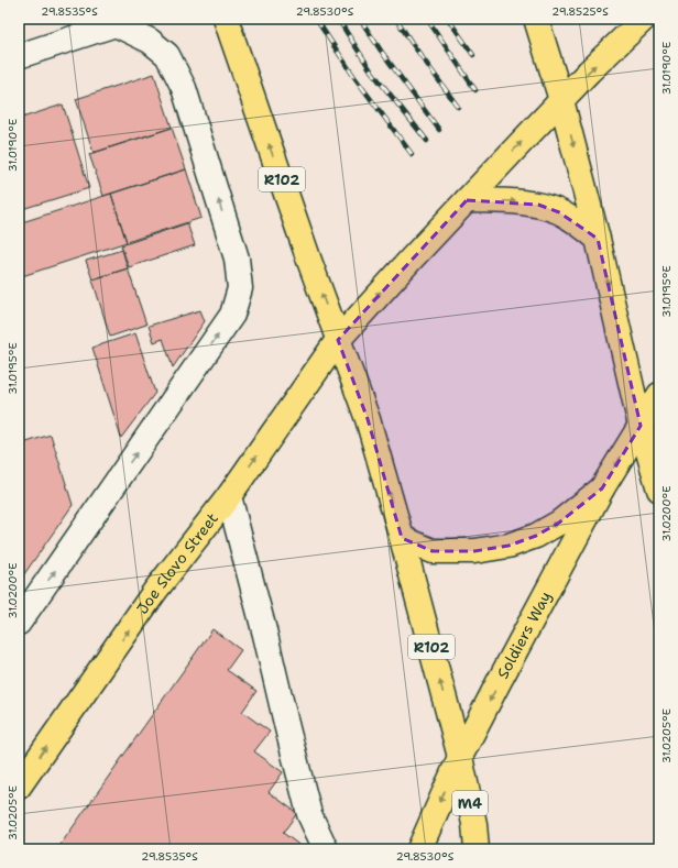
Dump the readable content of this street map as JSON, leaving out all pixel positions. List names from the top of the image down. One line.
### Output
{"streets":{"main road":["R102","Joe Slovo Street","Soldiers Way","M4"]},"crossings":[["R102","Joe Slovo Street"],["R102","Soldiers Way"],["R102","M4"],["Soldiers Way","M4"]],"one_way":["Joe Slovo Street","Soldiers Way"],"coordinates":["29.8535°S","29.8530°S","29.8525°S","31.0190°E","31.0195°E","31.0200°E","31.0205°E"]}
